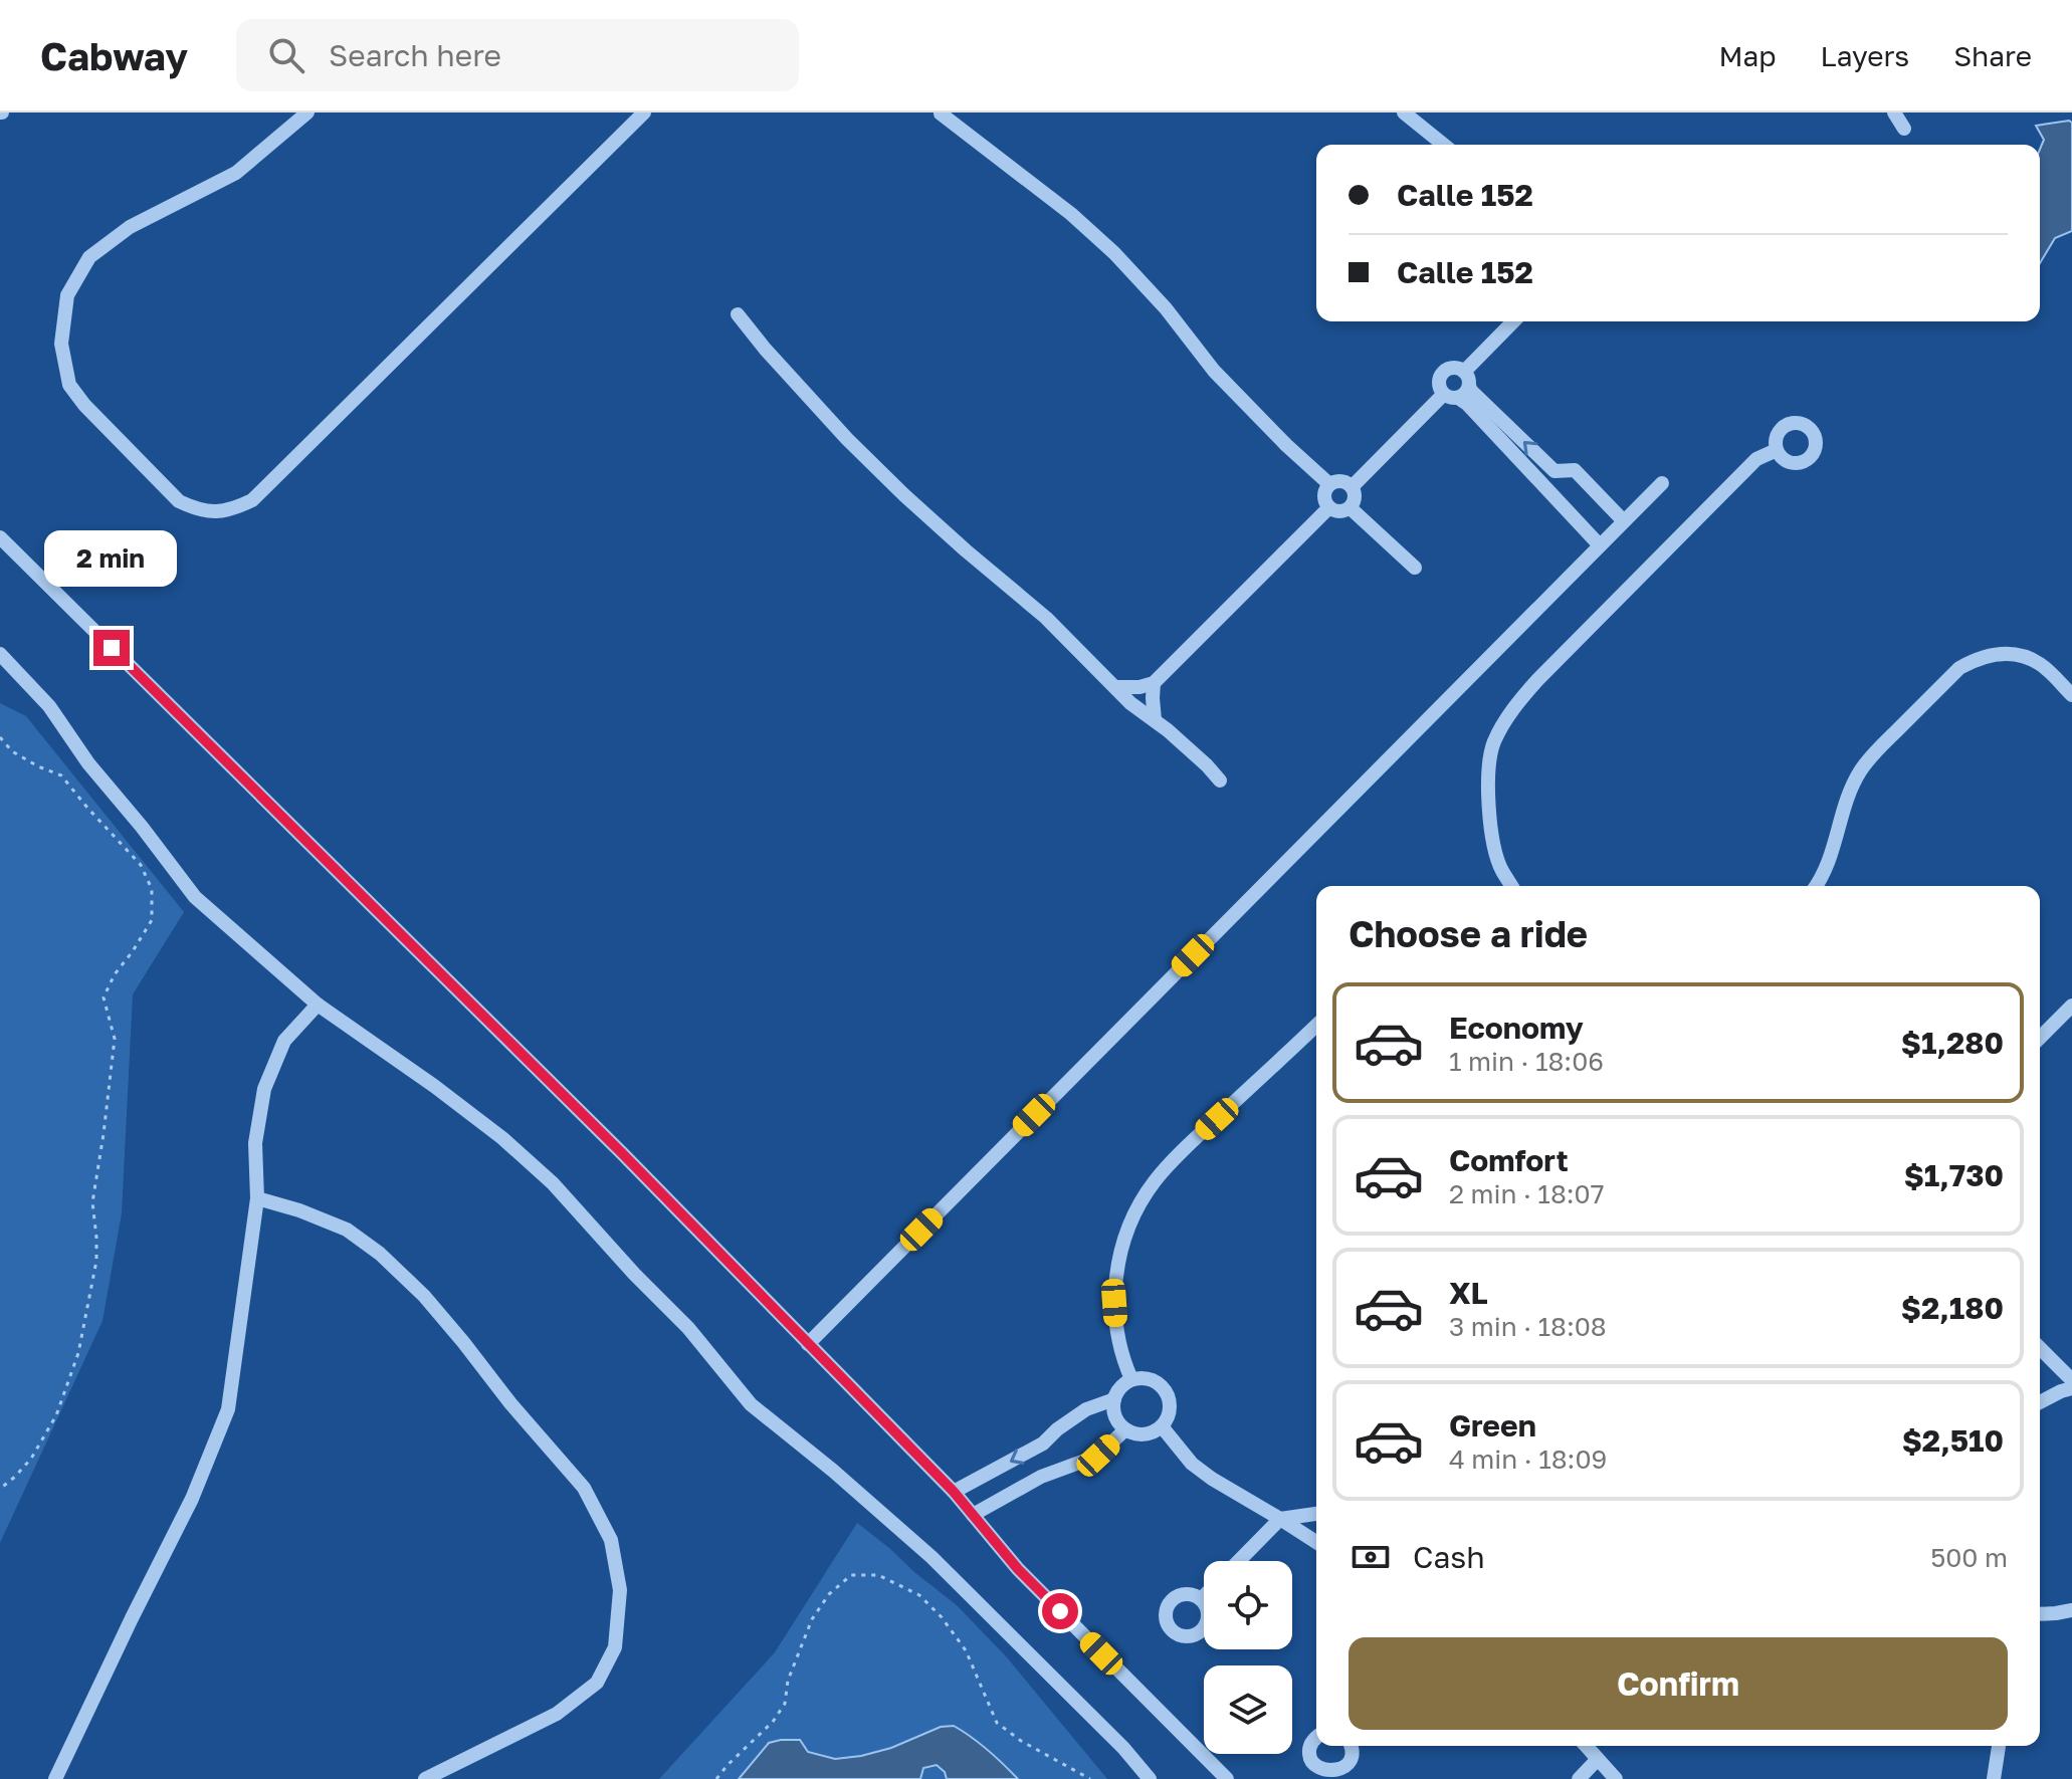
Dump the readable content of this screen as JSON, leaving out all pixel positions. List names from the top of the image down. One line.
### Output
{"page":{"header":"Cabway","search":"Search here","nav":["Map","Layers","Share"],"banner":["Calle 152","Calle 152"],"bubble":"2 min","heading":"Choose a ride","list":[{"name":"Economy","note":"1 min · 18:06","value":"$1,280"},{"name":"Comfort","note":"2 min · 18:07","value":"$1,730"},{"name":"XL","note":"3 min · 18:08","value":"$2,180"},{"name":"Green","note":"4 min · 18:09","value":"$2,510"}],"pay":["Cash","500 m"],"buttons":"Confirm"}}
